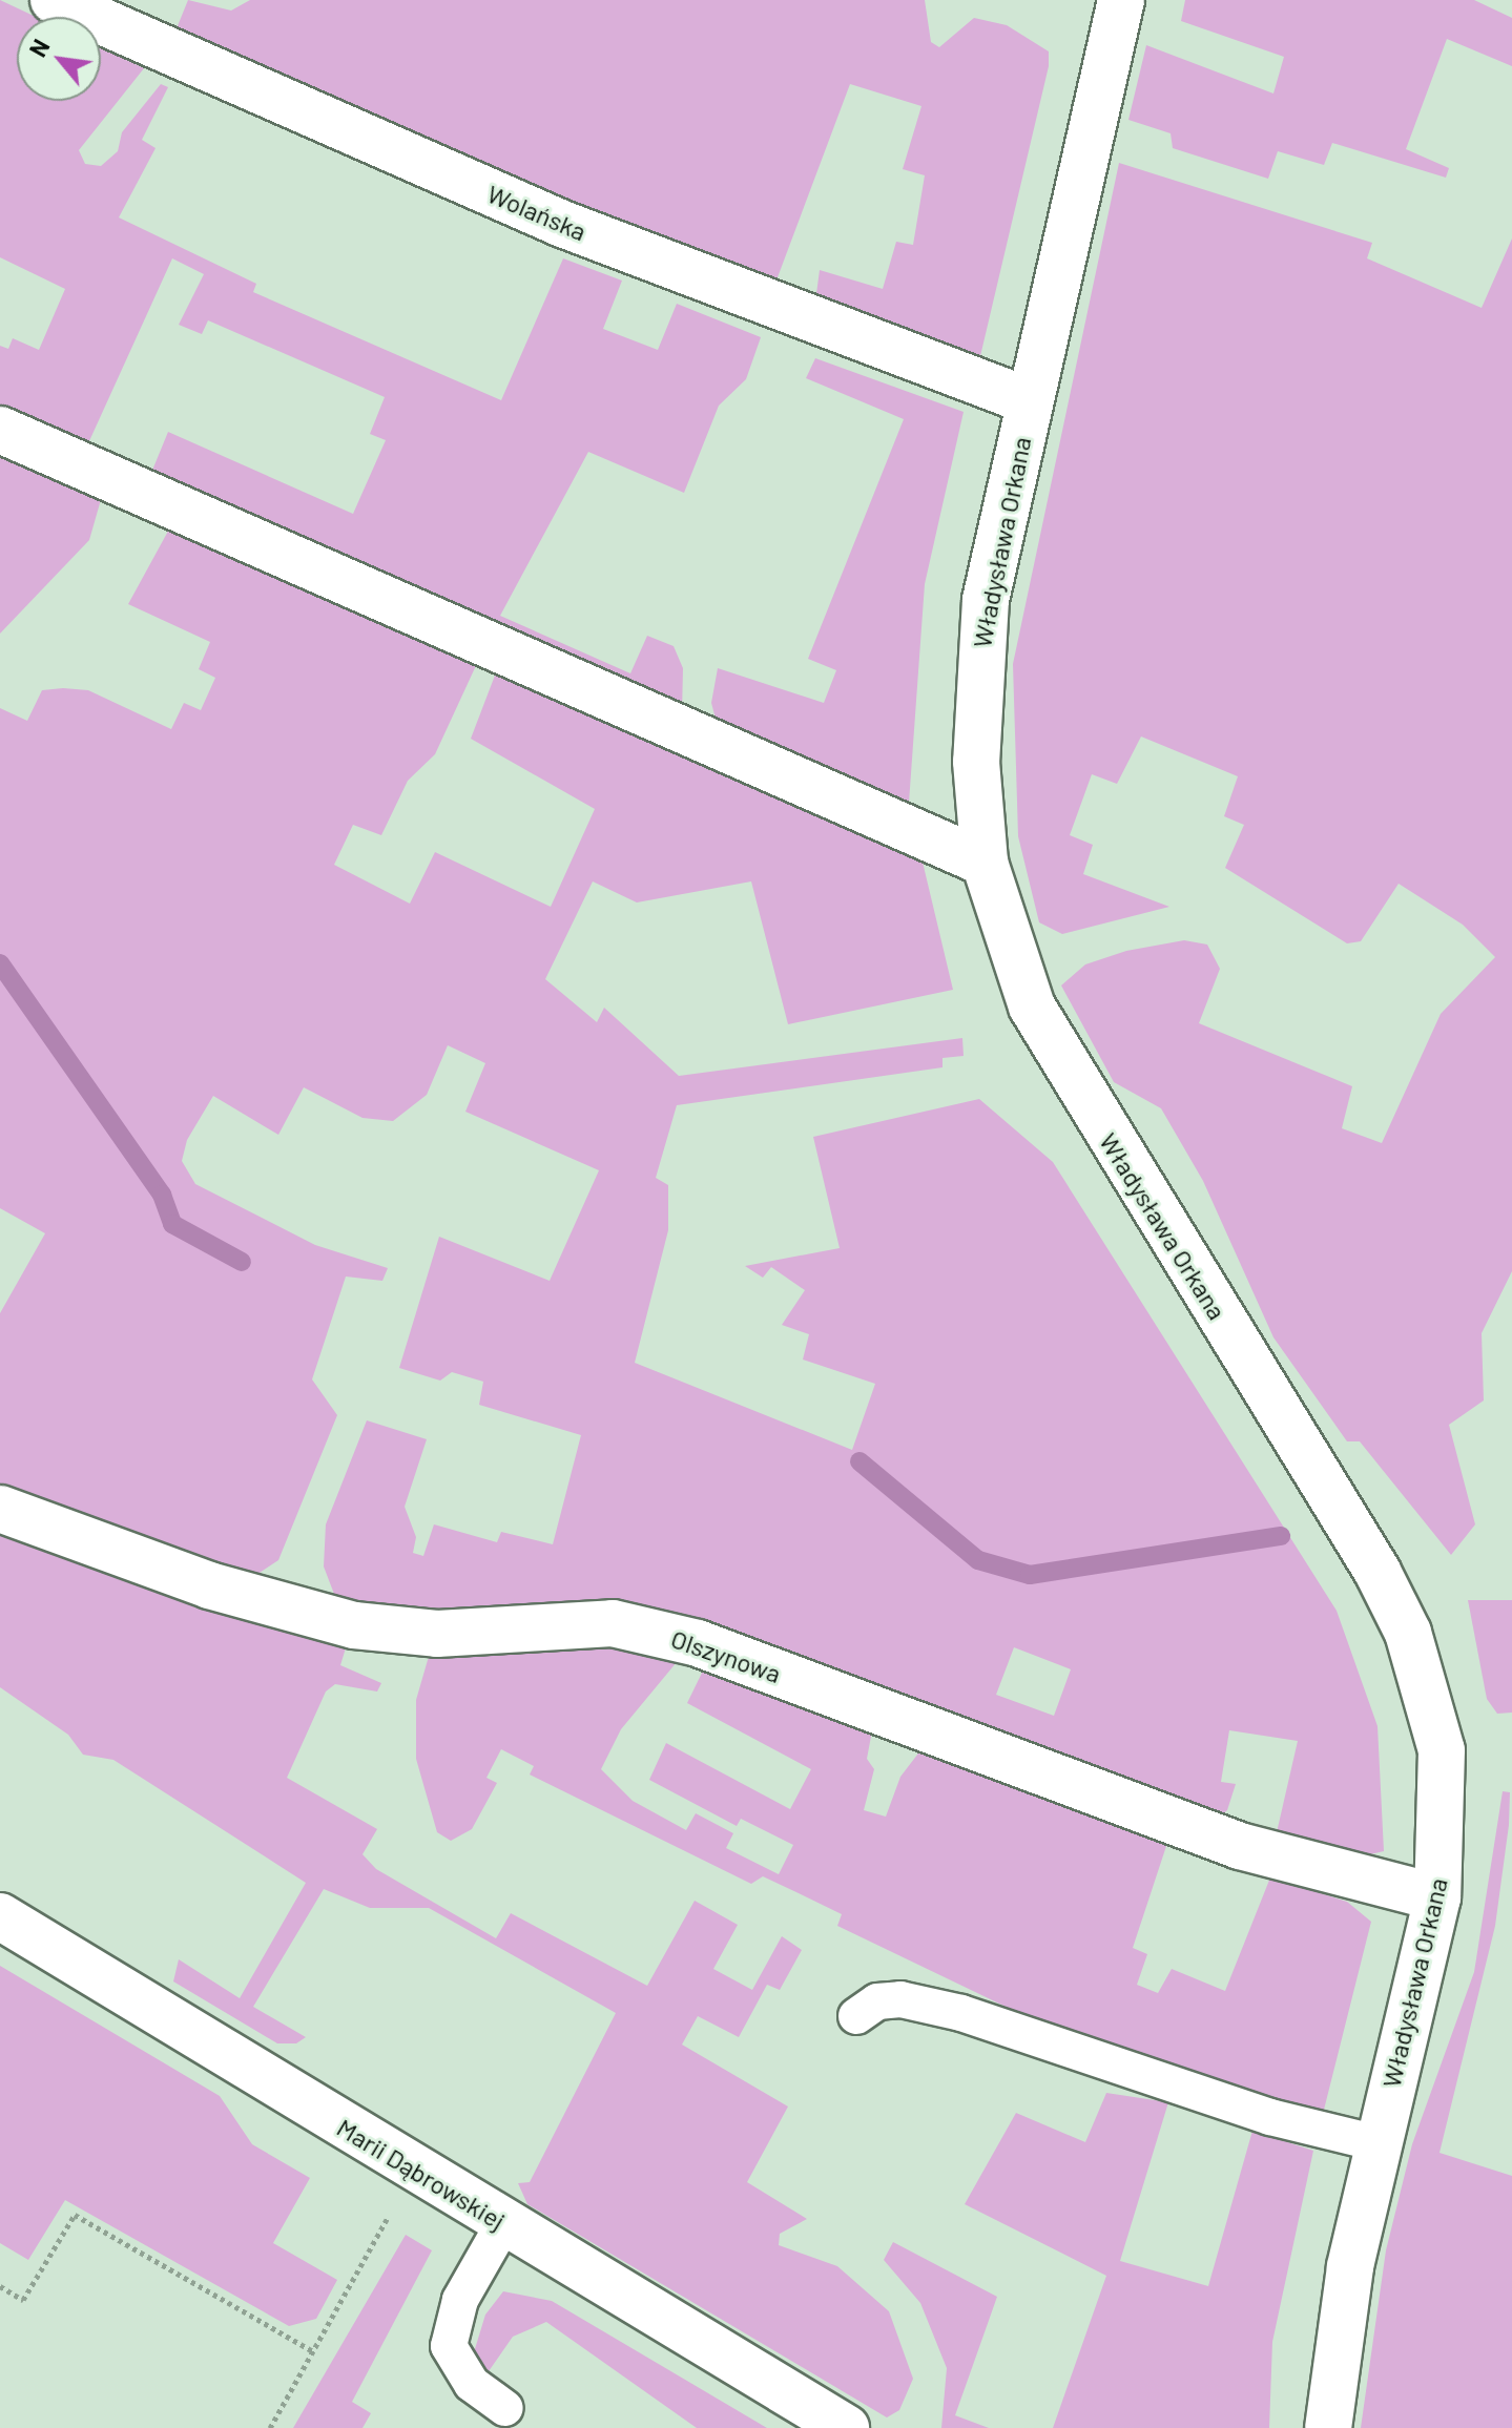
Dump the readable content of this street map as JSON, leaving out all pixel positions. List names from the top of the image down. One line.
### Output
{"streets":{"street":["Wolańska","Władysława Orkana","Olszynowa","Marii Dąbrowskiej"]},"crossings":[["Wolańska","Władysława Orkana"],["Władysława Orkana","Olszynowa"]],"north":"top left"}
